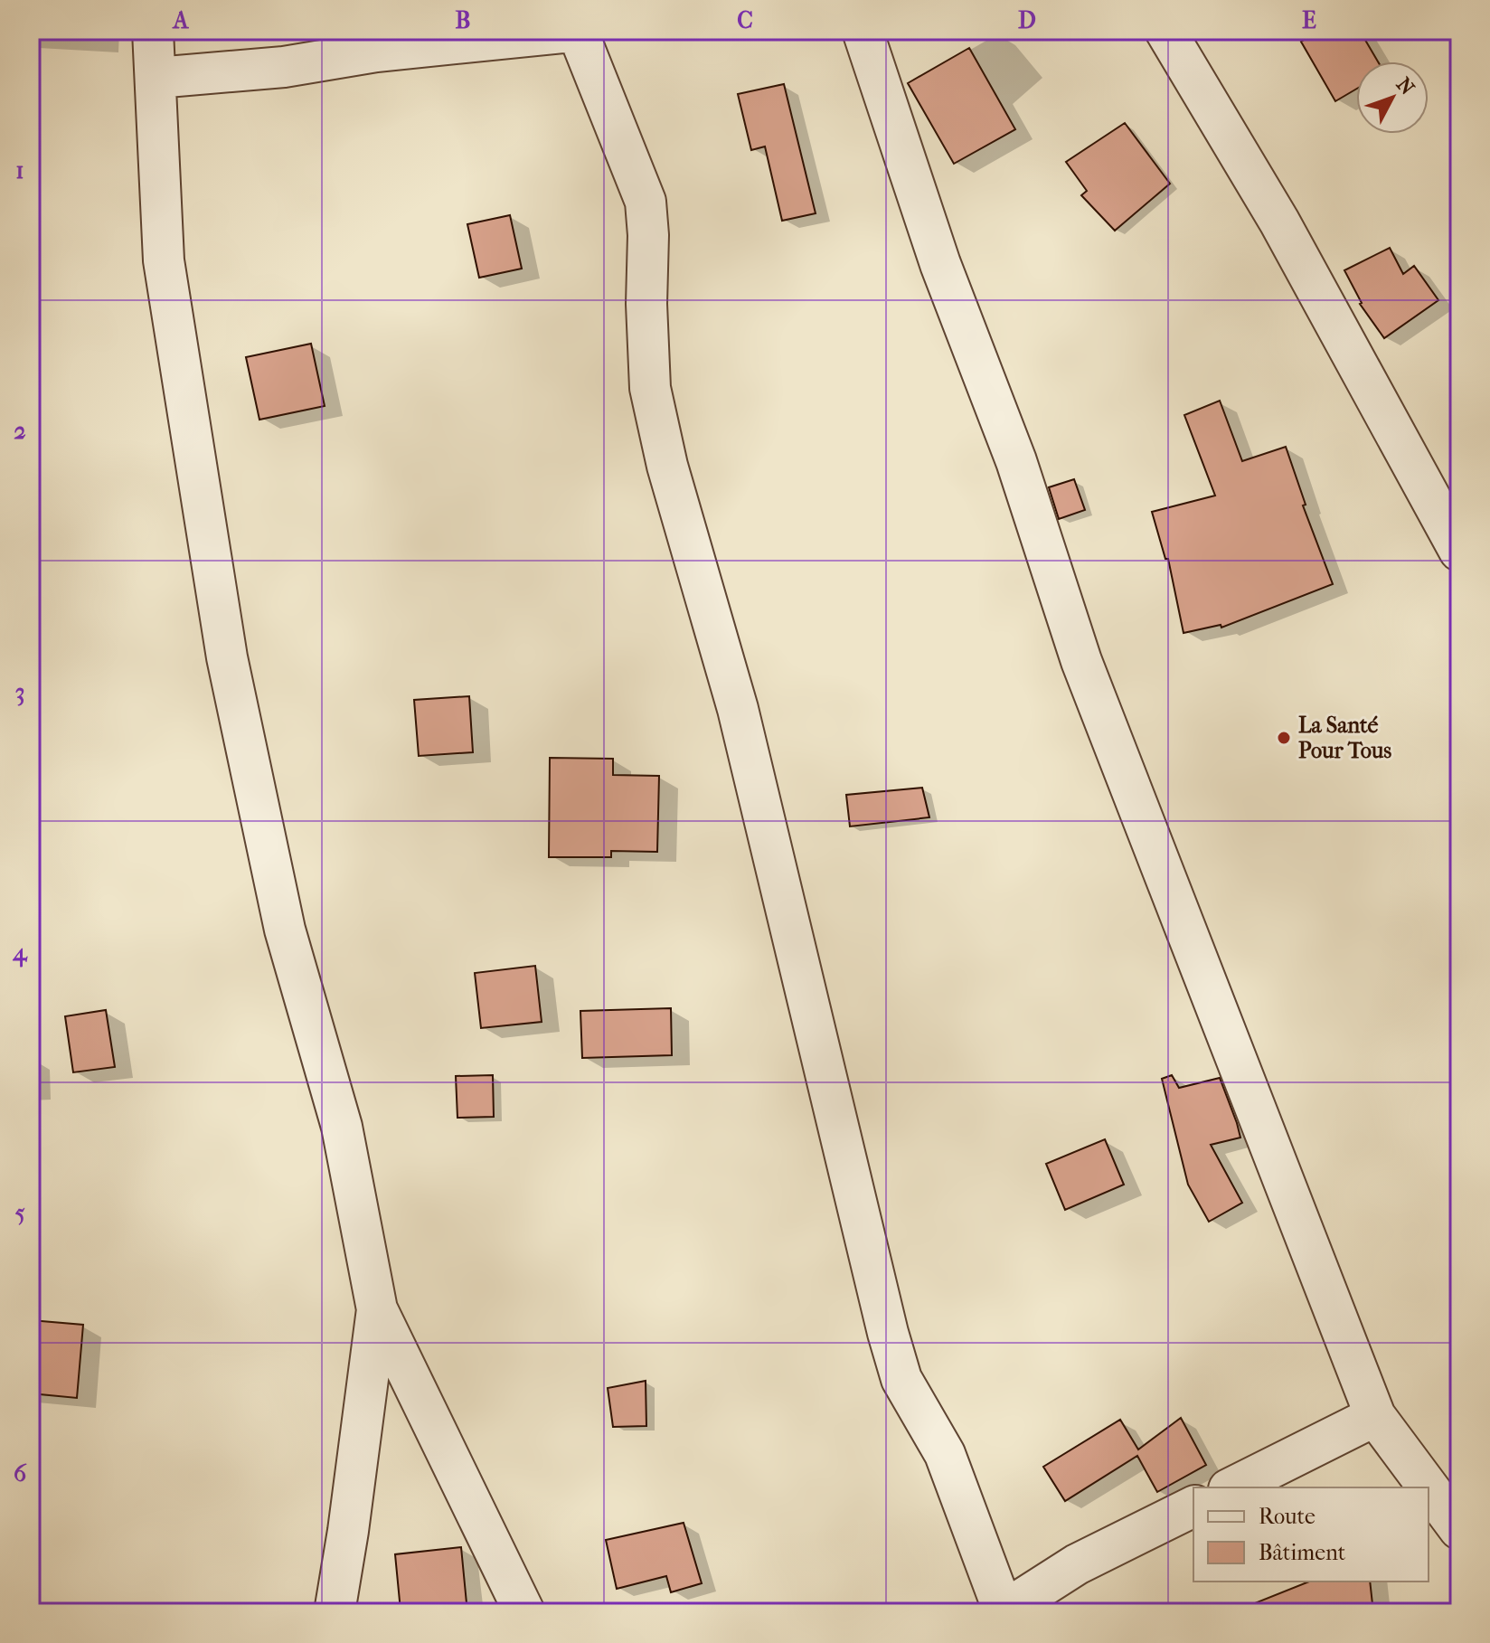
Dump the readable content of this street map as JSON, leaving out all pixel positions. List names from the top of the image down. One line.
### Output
{"places":["La Santé Pour Tous"],"legend":["Route","Bâtiment"],"north":"top right","grid":{"columns":["A","B","C","D","E"],"rows":["1","2","3","4","5","6"]}}
